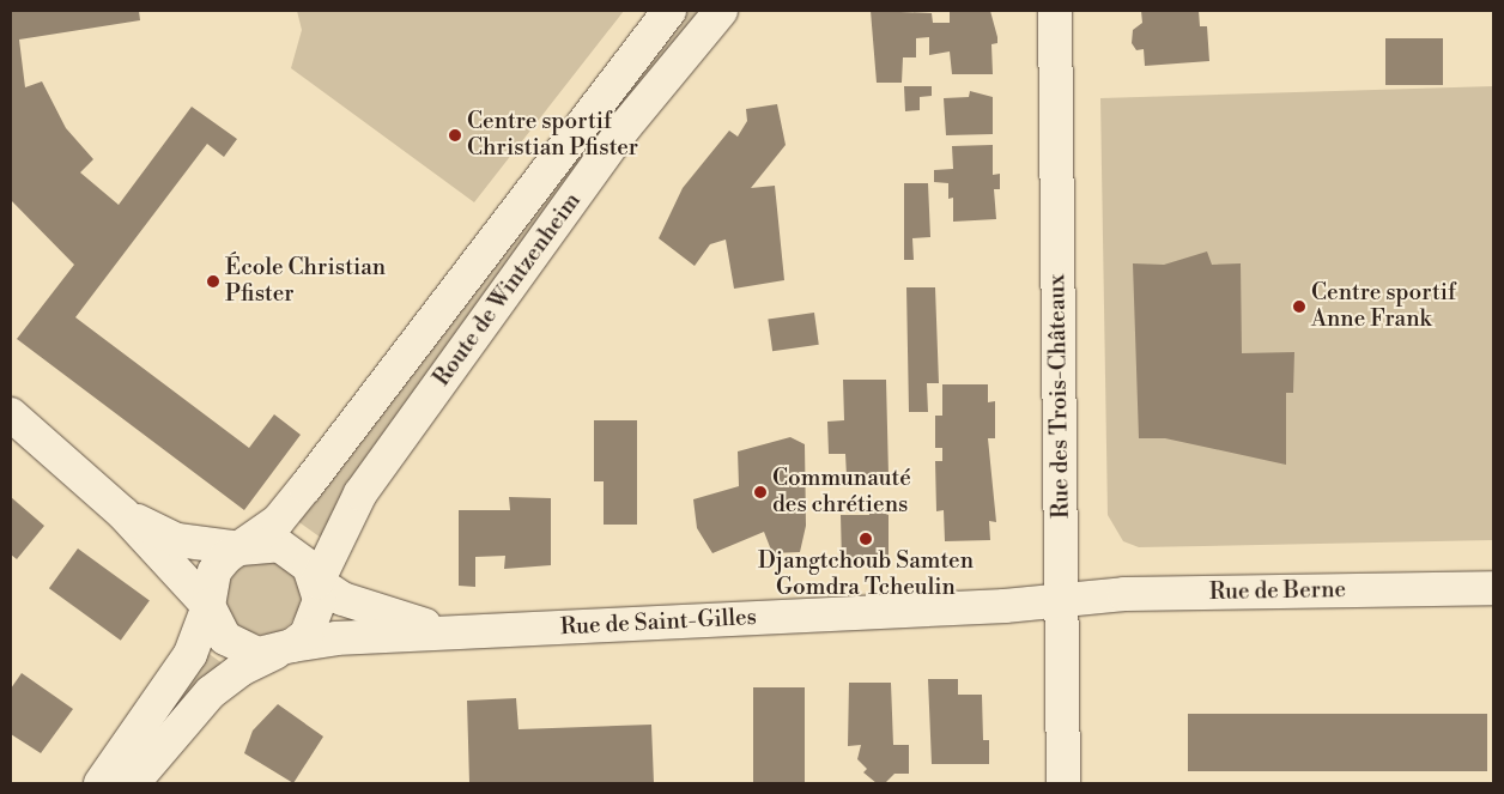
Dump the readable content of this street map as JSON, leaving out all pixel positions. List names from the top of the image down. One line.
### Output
{"streets":{"street":["Route de Wintzenheim","Rue des Trois-Châteaux","Rue de Berne","Rue de Saint-Gilles"]},"crossings":[["Route de Wintzenheim","Rue de Saint-Gilles"],["Rue des Trois-Châteaux","Rue de Berne"],["Rue des Trois-Châteaux","Rue de Saint-Gilles"],["Rue de Berne","Rue de Saint-Gilles"]],"places":["Centre sportif Christian Pfister","École Christian Pfister","Centre sportif Anne Frank","Communauté des chrétiens","Djangtchoub Samten Gomdra Tcheulin"]}
